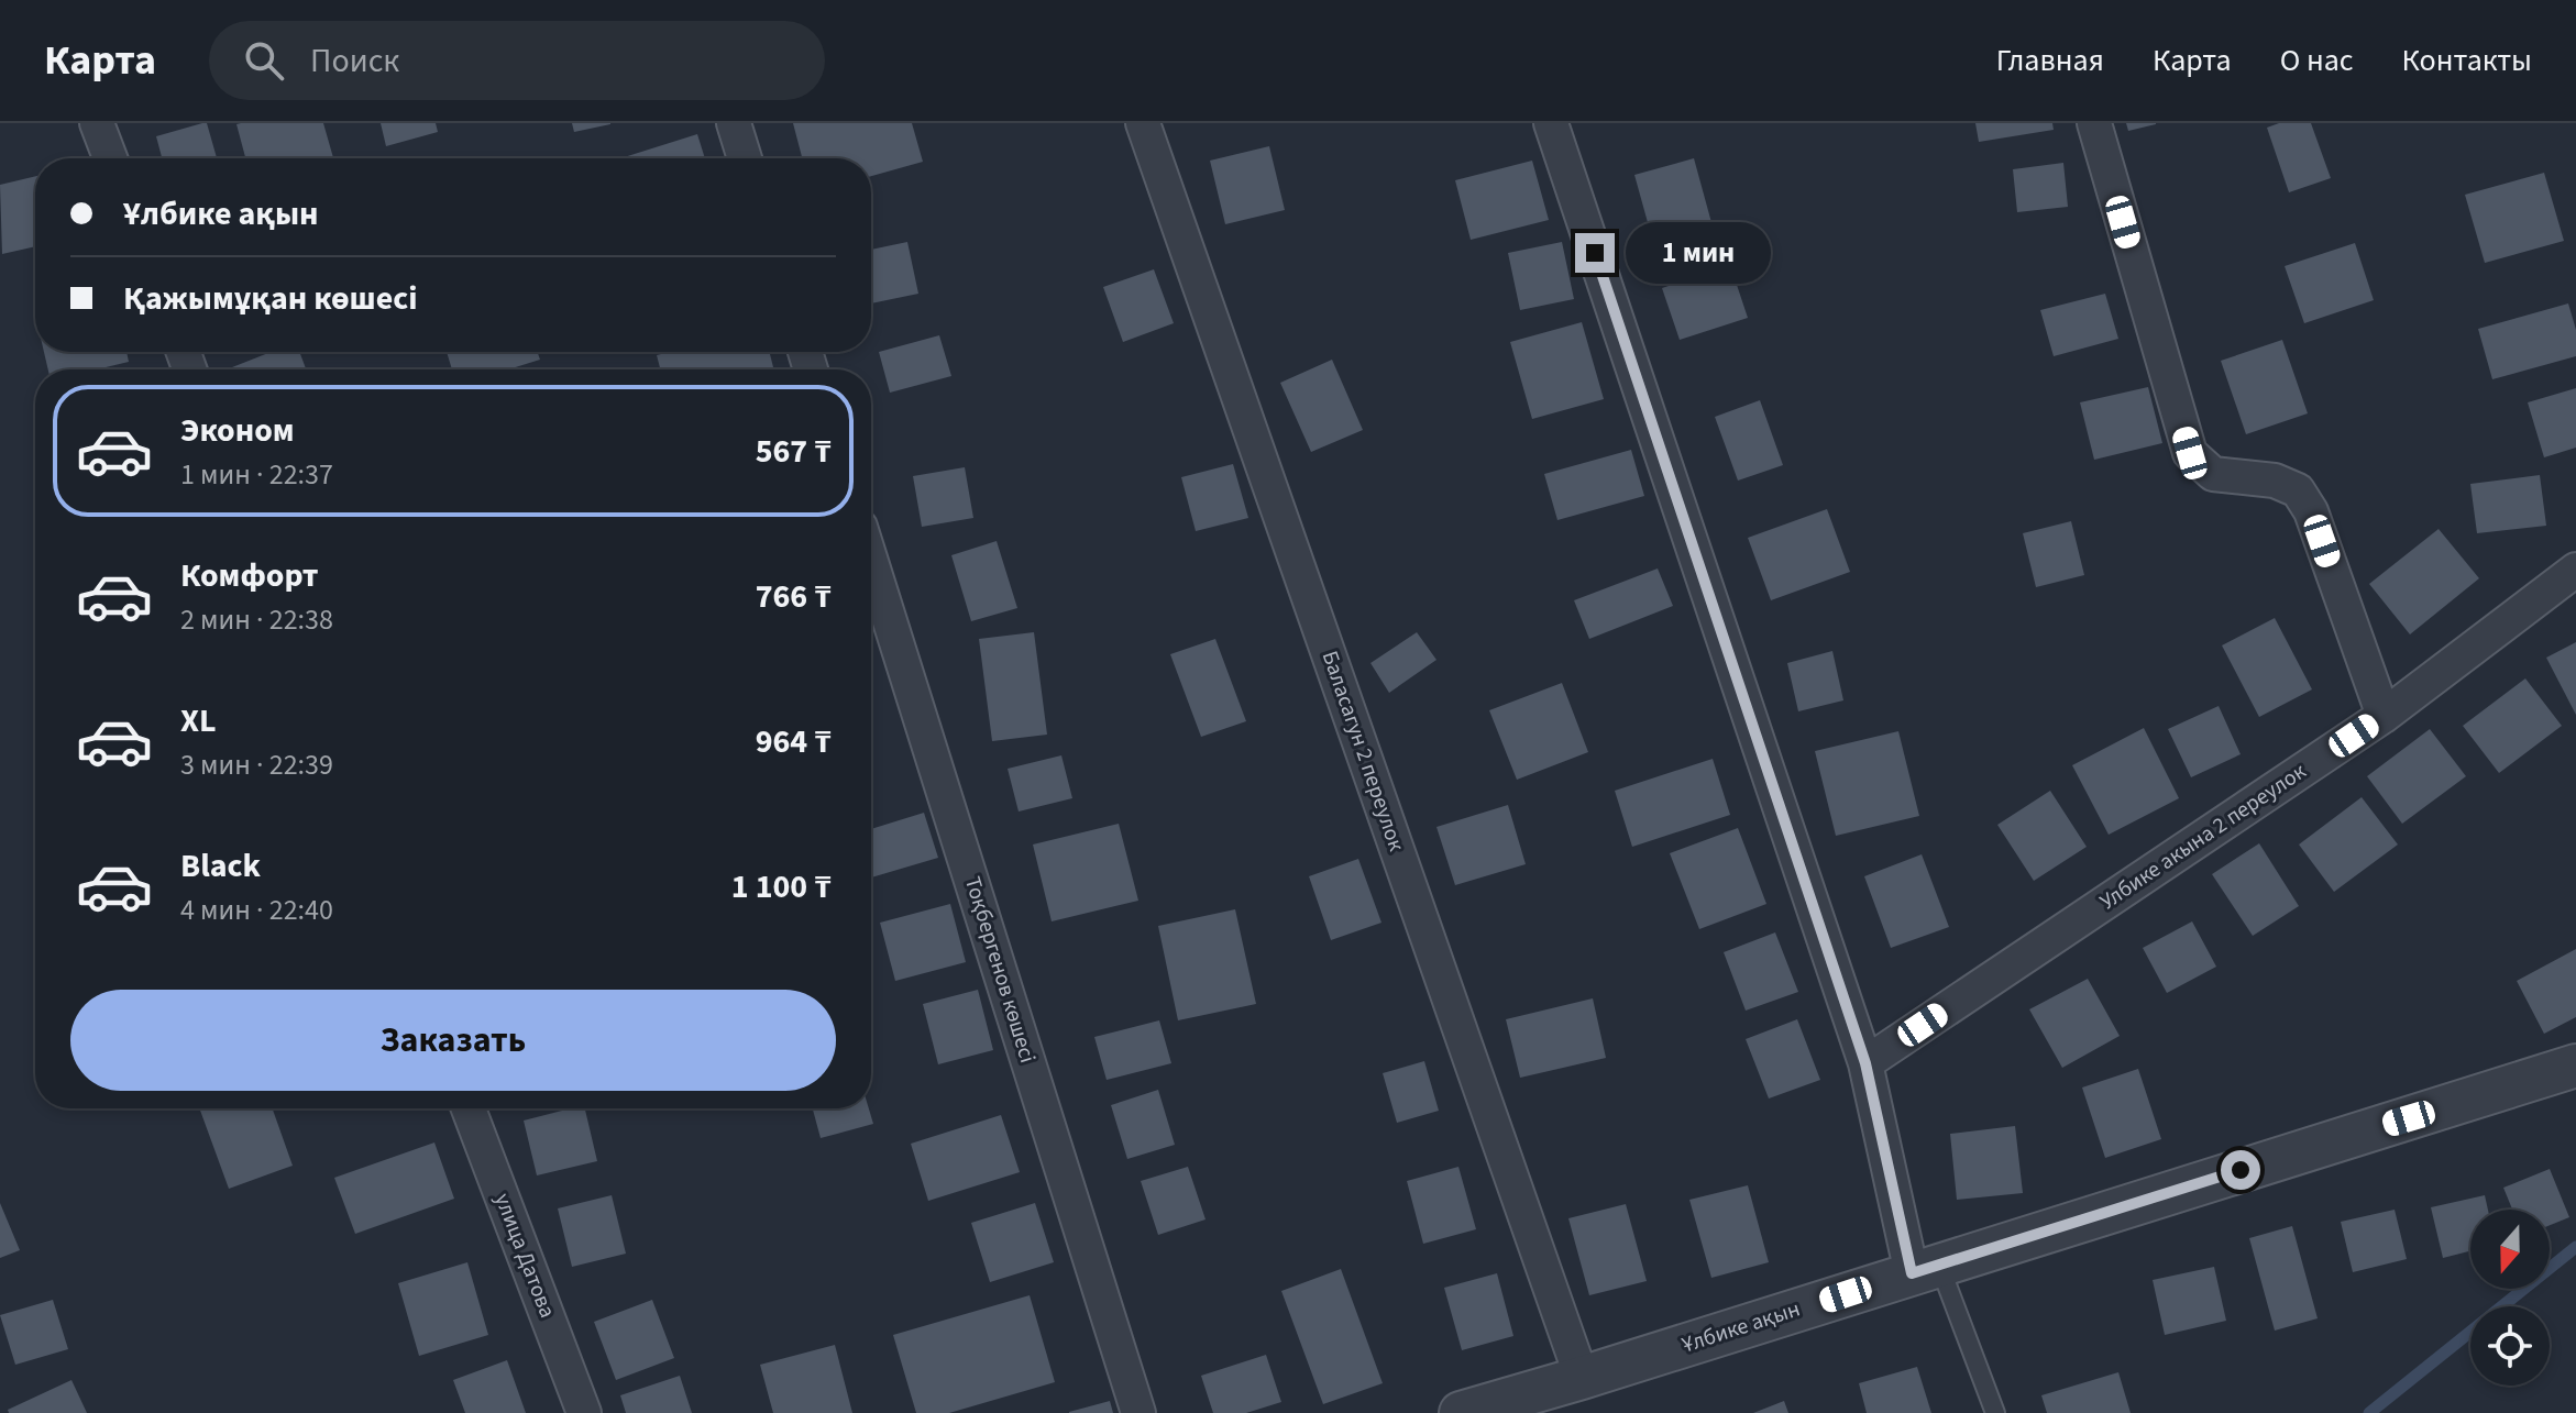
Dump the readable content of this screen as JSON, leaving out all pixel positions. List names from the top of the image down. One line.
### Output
{"streets":{"street":["Баласагун 2 переулок","Улбике акына 2 переулок","Тоқбергенов көшесі","улица Датова","Ұлбике ақын"]},"crossings":[["Баласагун 2 переулок","Ұлбике ақын"]],"north":"bottom","page":{"header":"Карта","search":"Поиск","nav":["Главная","Карта","О нас","Контакты"],"banner":["Ұлбике ақын","Қажымұқан көшесі"],"bubble":"1 мин","list":[{"name":"Эконом","note":"1 мин · 22:37","value":"567 ₸"},{"name":"Комфорт","note":"2 мин · 22:38","value":"766 ₸"},{"name":"XL","note":"3 мин · 22:39","value":"964 ₸"},{"name":"Black","note":"4 мин · 22:40","value":"1 100 ₸"}],"buttons":"Заказать"}}
